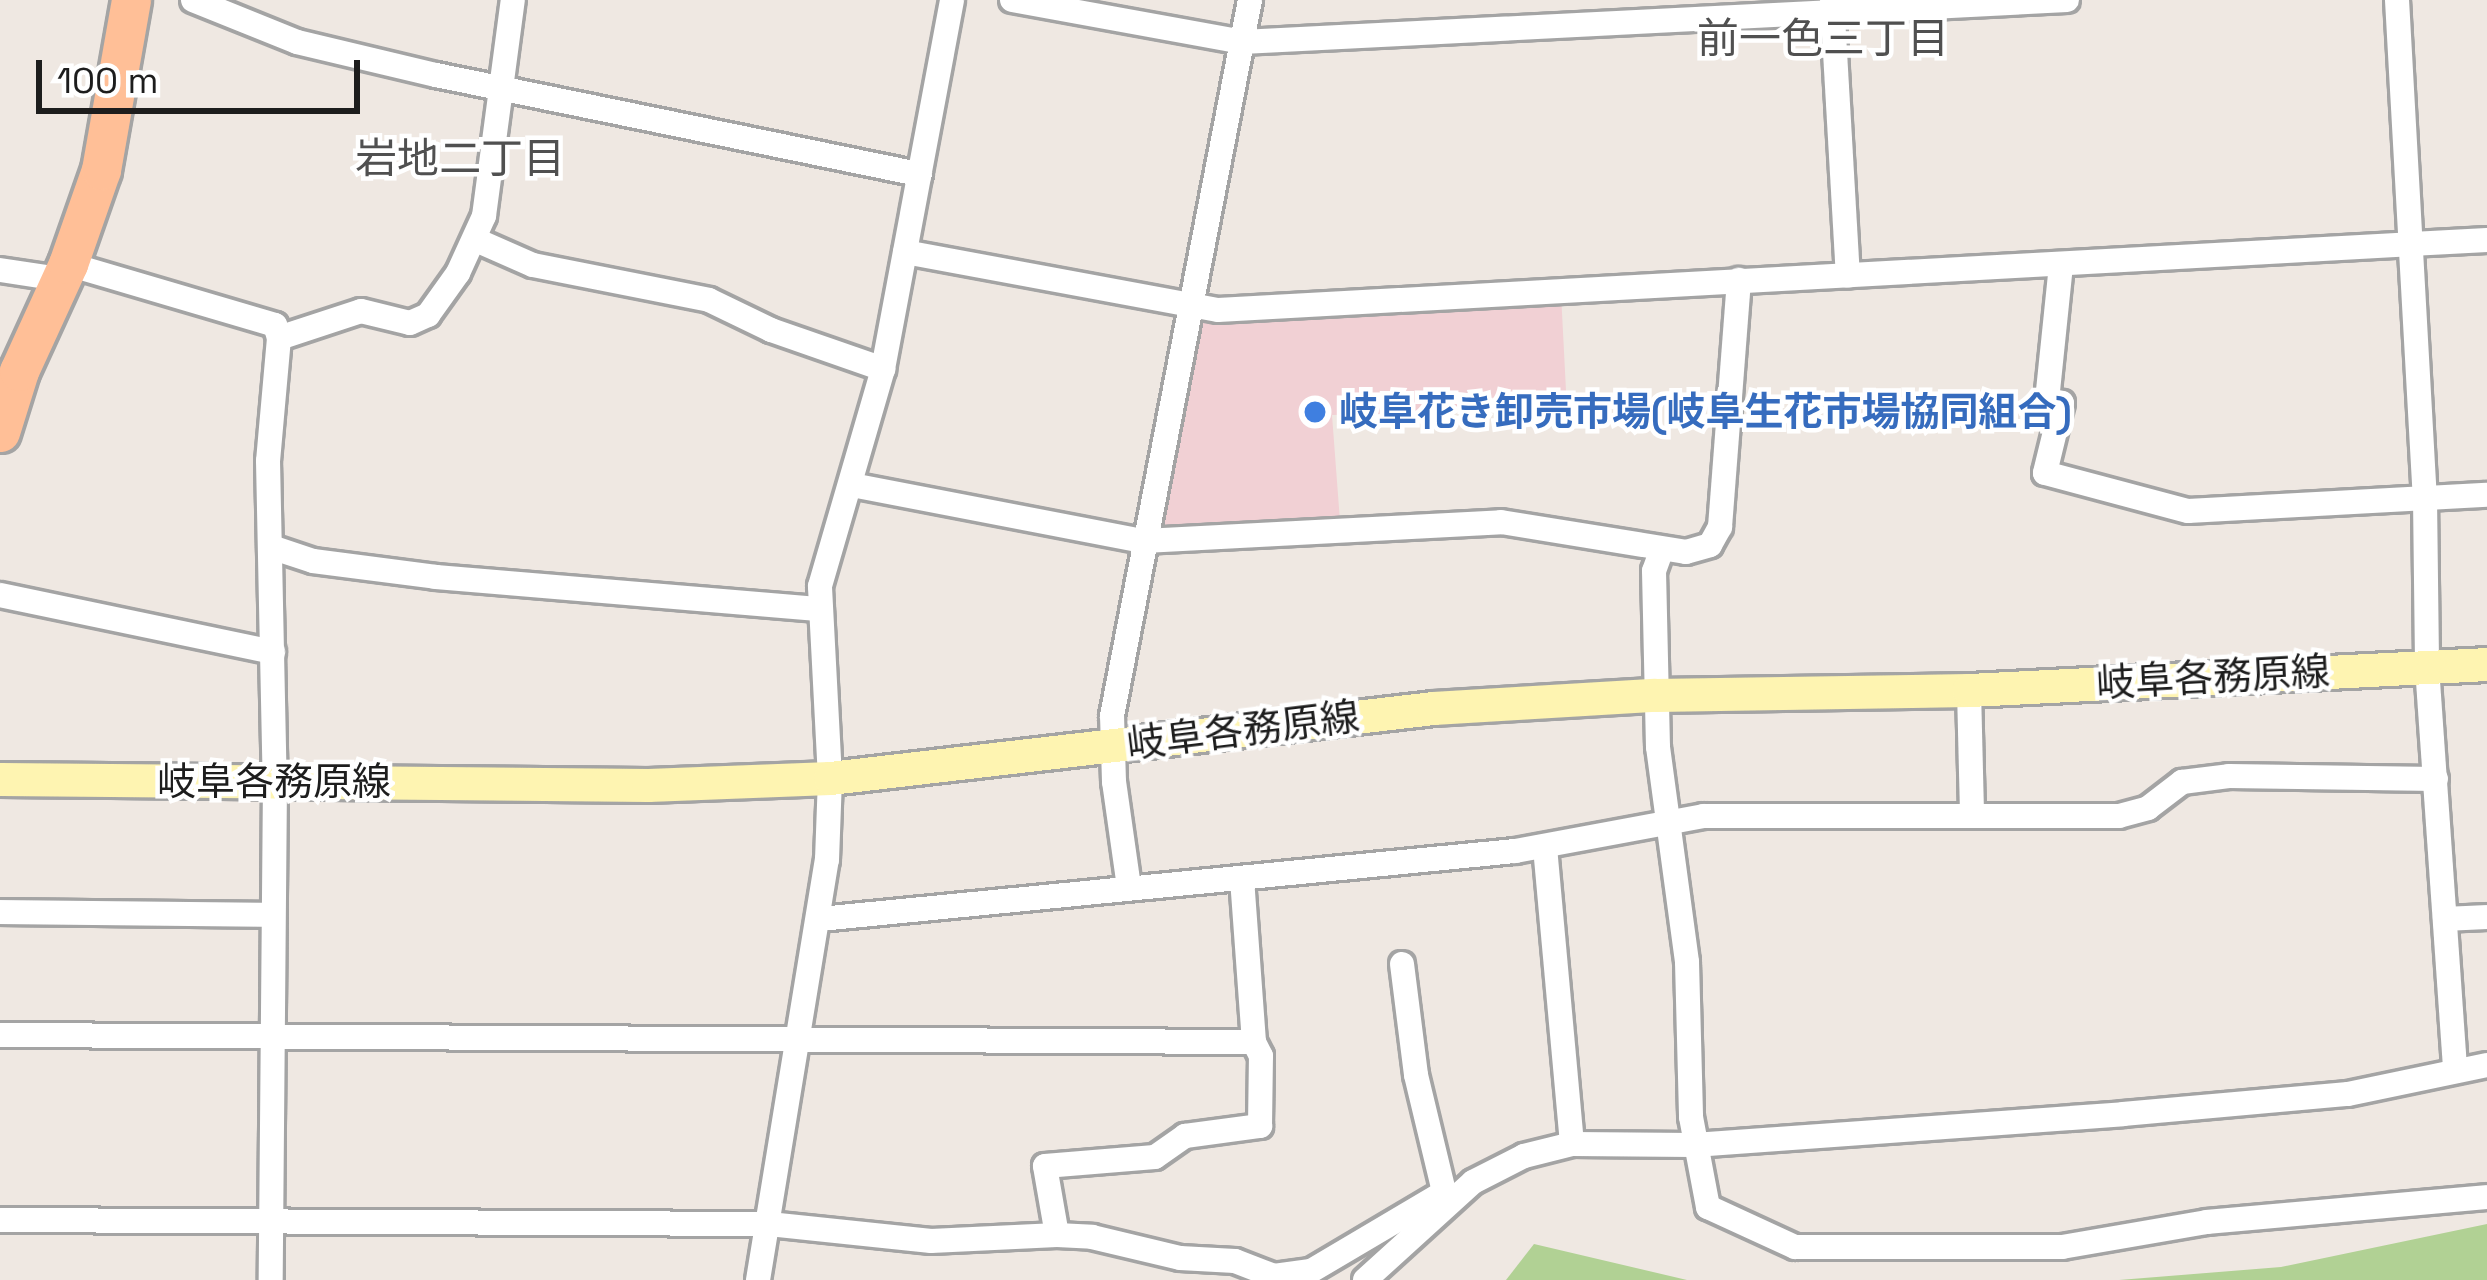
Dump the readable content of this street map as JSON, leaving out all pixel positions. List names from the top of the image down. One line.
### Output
{"streets":{"main road":["岐阜各務原線"]},"districts":["前一色三丁目","岩地二丁目"],"places":["岐阜花き卸売市場(岐阜生花市場協同組合)"],"scale_bar":"100 m"}
